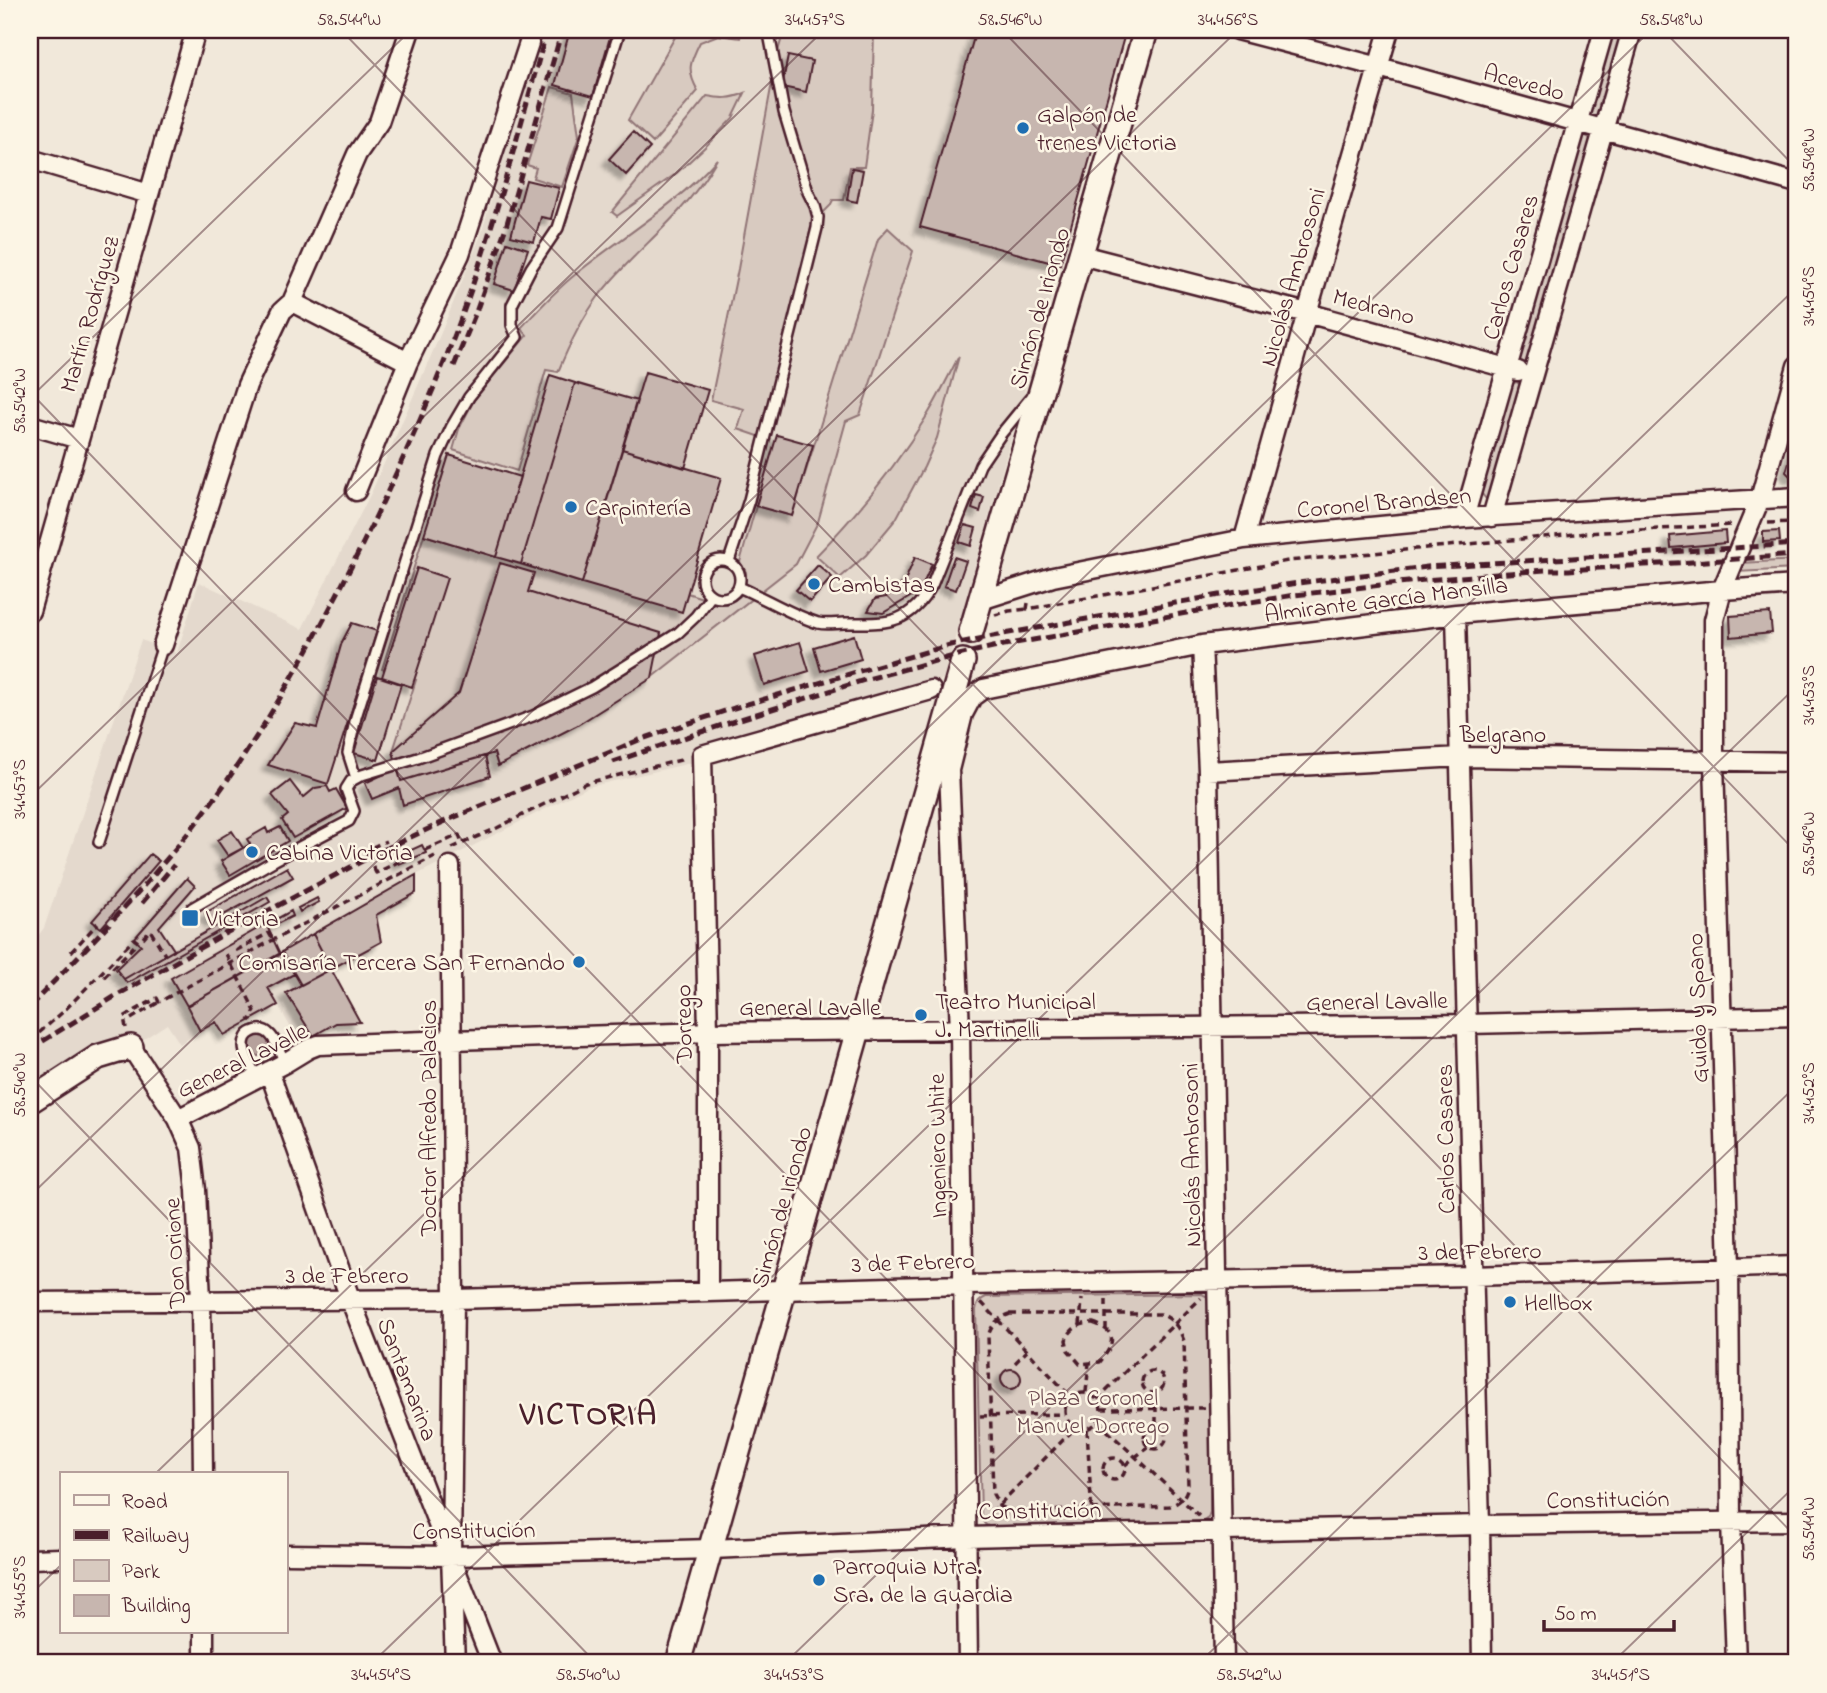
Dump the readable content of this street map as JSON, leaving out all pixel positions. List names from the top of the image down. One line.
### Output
{"streets":{"street":["Acevedo","Carlos Casares","Nicolás Ambrosoni","Medrano","Simón de Iriondo","Martín Rodríguez","Coronel Brandsen","Almirante García Mansilla","Belgrano","General Lavalle","Guido y Spano","Dorrego","Doctor Alfredo Palacios","Ingeniero White","3 de Febrero","Don Orione","Santamarina","Constitución"]},"crossings":[["Acevedo","Carlos Casares"],["Acevedo","Nicolás Ambrosoni"],["Carlos Casares","Medrano"],["Carlos Casares","Coronel Brandsen"],["Carlos Casares","Almirante García Mansilla"],["Carlos Casares","Belgrano"],["Carlos Casares","General Lavalle"],["Carlos Casares","3 de Febrero"],["Carlos Casares","Constitución"],["Nicolás Ambrosoni","Medrano"],["Nicolás Ambrosoni","Coronel Brandsen"],["Nicolás Ambrosoni","Almirante García Mansilla"],["Nicolás Ambrosoni","Belgrano"],["Nicolás Ambrosoni","General Lavalle"],["Nicolás Ambrosoni","3 de Febrero"],["Nicolás Ambrosoni","Constitución"],["Medrano","Simón de Iriondo"],["Simón de Iriondo","Coronel Brandsen"],["Simón de Iriondo","Almirante García Mansilla"],["Simón de Iriondo","General Lavalle"],["Simón de Iriondo","Ingeniero White"],["Simón de Iriondo","3 de Febrero"],["Simón de Iriondo","Constitución"],["Coronel Brandsen","Guido y Spano"],["Almirante García Mansilla","Guido y Spano"],["Belgrano","Guido y Spano"],["General Lavalle","Guido y Spano"],["General Lavalle","Dorrego"],["General Lavalle","Doctor Alfredo Palacios"],["General Lavalle","Ingeniero White"],["General Lavalle","Don Orione"],["General Lavalle","Santamarina"],["Guido y Spano","3 de Febrero"],["Guido y Spano","Constitución"],["Dorrego","3 de Febrero"],["Doctor Alfredo Palacios","3 de Febrero"],["Doctor Alfredo Palacios","Santamarina"],["Doctor Alfredo Palacios","Constitución"],["Ingeniero White","3 de Febrero"],["Ingeniero White","Constitución"],["3 de Febrero","Don Orione"],["3 de Febrero","Santamarina"],["Santamarina","Constitución"]],"districts":["VICTORIA"],"parks":["Plaza Coronel Manuel Dorrego"],"places":{"other":["Galpón de trenes Victoria","Carpintería","Cambistas","Cabina Victoria","Comisaría Tercera San Fernando","Teatro Municipal J. Martinelli","Hellbox","Parroquia Ntra. Sra. de la Guardia"],"transit":["Victoria"]},"legend":["Road","Railway","Park","Building"],"scale_bar":"50 m","coordinates":["58.544°W","34.457°S","58.546°W","34.456°S","58.548°W","34.454°S","58.542°W","34.453°S","58.540°W","34.452°S","34.455°S","34.451°S"]}
